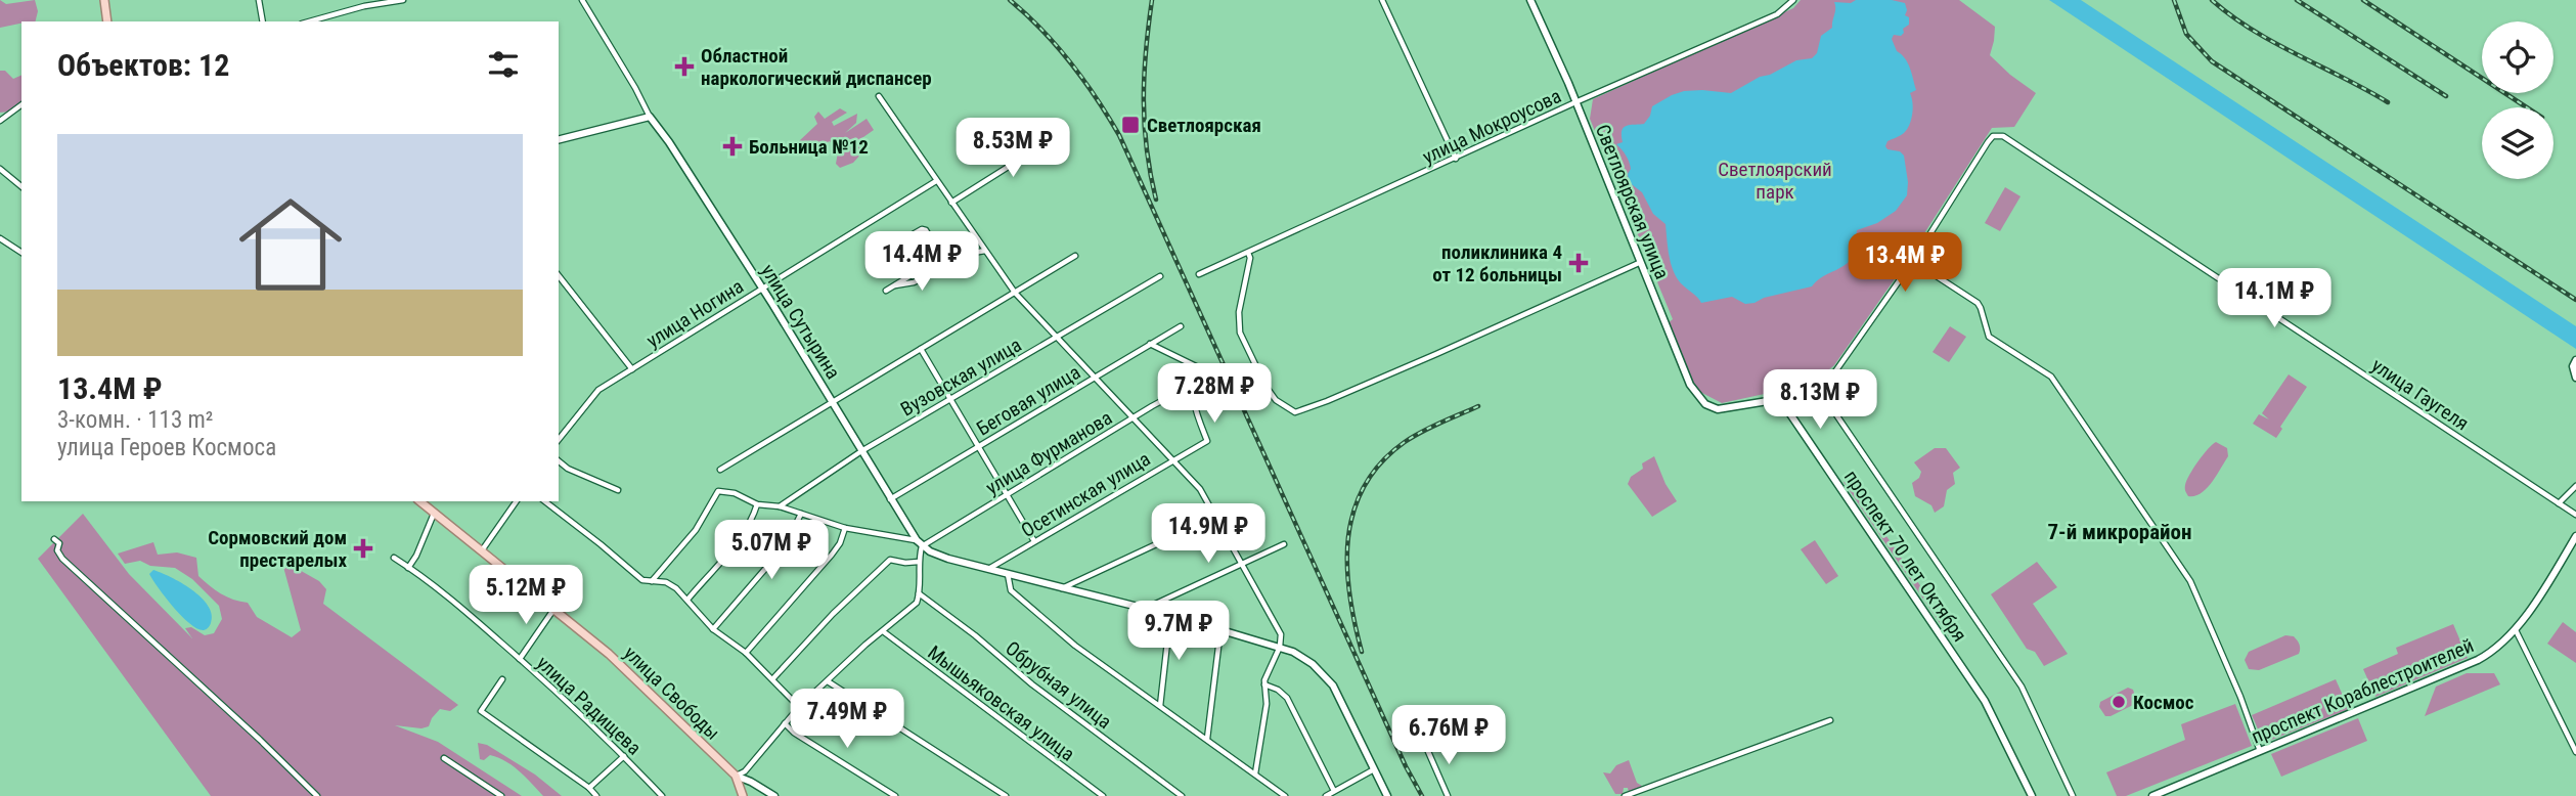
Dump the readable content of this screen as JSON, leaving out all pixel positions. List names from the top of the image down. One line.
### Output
{"streets":{"main road":["улица Свободы"],"street":["улица Мокроусова","Светлоярская улица","улица Ногина","улица Сутырина","Вузовская улица","улица Гаугеля","Беговая улица","улица Фурманова","Осетинская улица","проспект 70 лет Октября","Обрубная улица","проспект Кораблестроителей","Мышьяковская улица","улица Радищева"]},"crossings":[["улица Мокроусова","Светлоярская улица"],["Светлоярская улица","проспект 70 лет Октября"],["улица Ногина","улица Сутырина"],["улица Сутырина","Вузовская улица"],["улица Сутырина","Беговая улица"],["улица Сутырина","улица Фурманова"],["улица Фурманова","Осетинская улица"]],"districts":["7-й микрорайон"],"parks":["Светлоярский парк"],"places":{"health":["Областной наркологический диспансер","Больница №12","поликлиника 4 от 12 больницы","Сормовский дом престарелых"],"transit":["Светлоярская"],"other":["Космос"]},"page":{"heading":"Объектов: 12","list":[{"name":"13.4M ₽","note":"3-комн. · 113 m² · улица Героев Космоса"}],"price":["8.53M ₽","14.4M ₽","13.4M ₽","14.1M ₽","7.28M ₽","8.13M ₽","14.9M ₽","5.07M ₽","5.12M ₽","9.7M ₽","7.49M ₽","6.76M ₽"]}}
